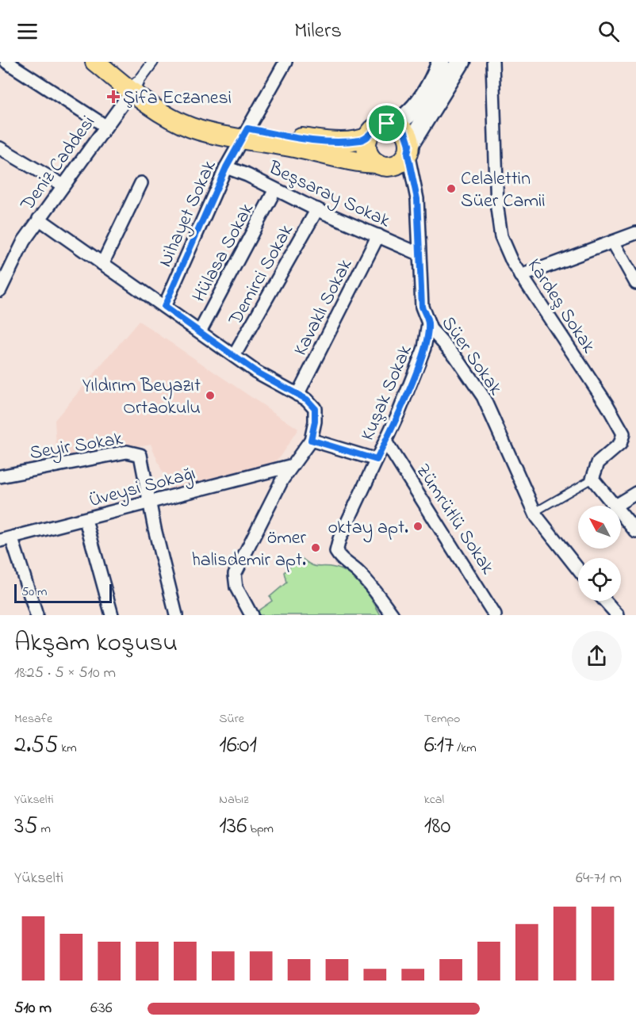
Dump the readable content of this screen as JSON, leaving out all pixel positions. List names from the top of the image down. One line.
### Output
{"streets":{"street":["Deniz Caddesi","Beşsaray Sokak","Nihayet Sokak","Hülasa Sokak","Demirci Sokak","Kardeş Sokak","Kavaklı Sokak","Süer Sokak","Kuşak Sokak","Seyir Sokak","Üveysi Sokağı","Zümrütlü Sokak"]},"crossings":[["Beşsaray Sokak","Nihayet Sokak"],["Beşsaray Sokak","Hülasa Sokak"],["Beşsaray Sokak","Demirci Sokak"],["Beşsaray Sokak","Kavaklı Sokak"],["Beşsaray Sokak","Süer Sokak"],["Süer Sokak","Kuşak Sokak"],["Kuşak Sokak","Zümrütlü Sokak"],["Seyir Sokak","Üveysi Sokağı"]],"places":{"health":["Şifa Eczanesi"],"other":["Celalettin Süer Camii","Yıldırım Beyazıt Ortaokulu","oktay apt.","ömer halisdemir apt."]},"scale_bar":"50 m","north":"top left","page":{"header":"Milers","scale":"50 m","heading":["Akşam koşusu","18:25 · 5 × 510 m"],"stats":[["Mesafe","2.55 km"],["Süre","16:01"],["Tempo","6:17 /km"],["Yükselti","35 m"],["Nabız","136 bpm"],["kcal","180"]],"chart":["Yükselti","64–71 m"],"list":[{"name":"510 m","note":"6:36"}]}}
